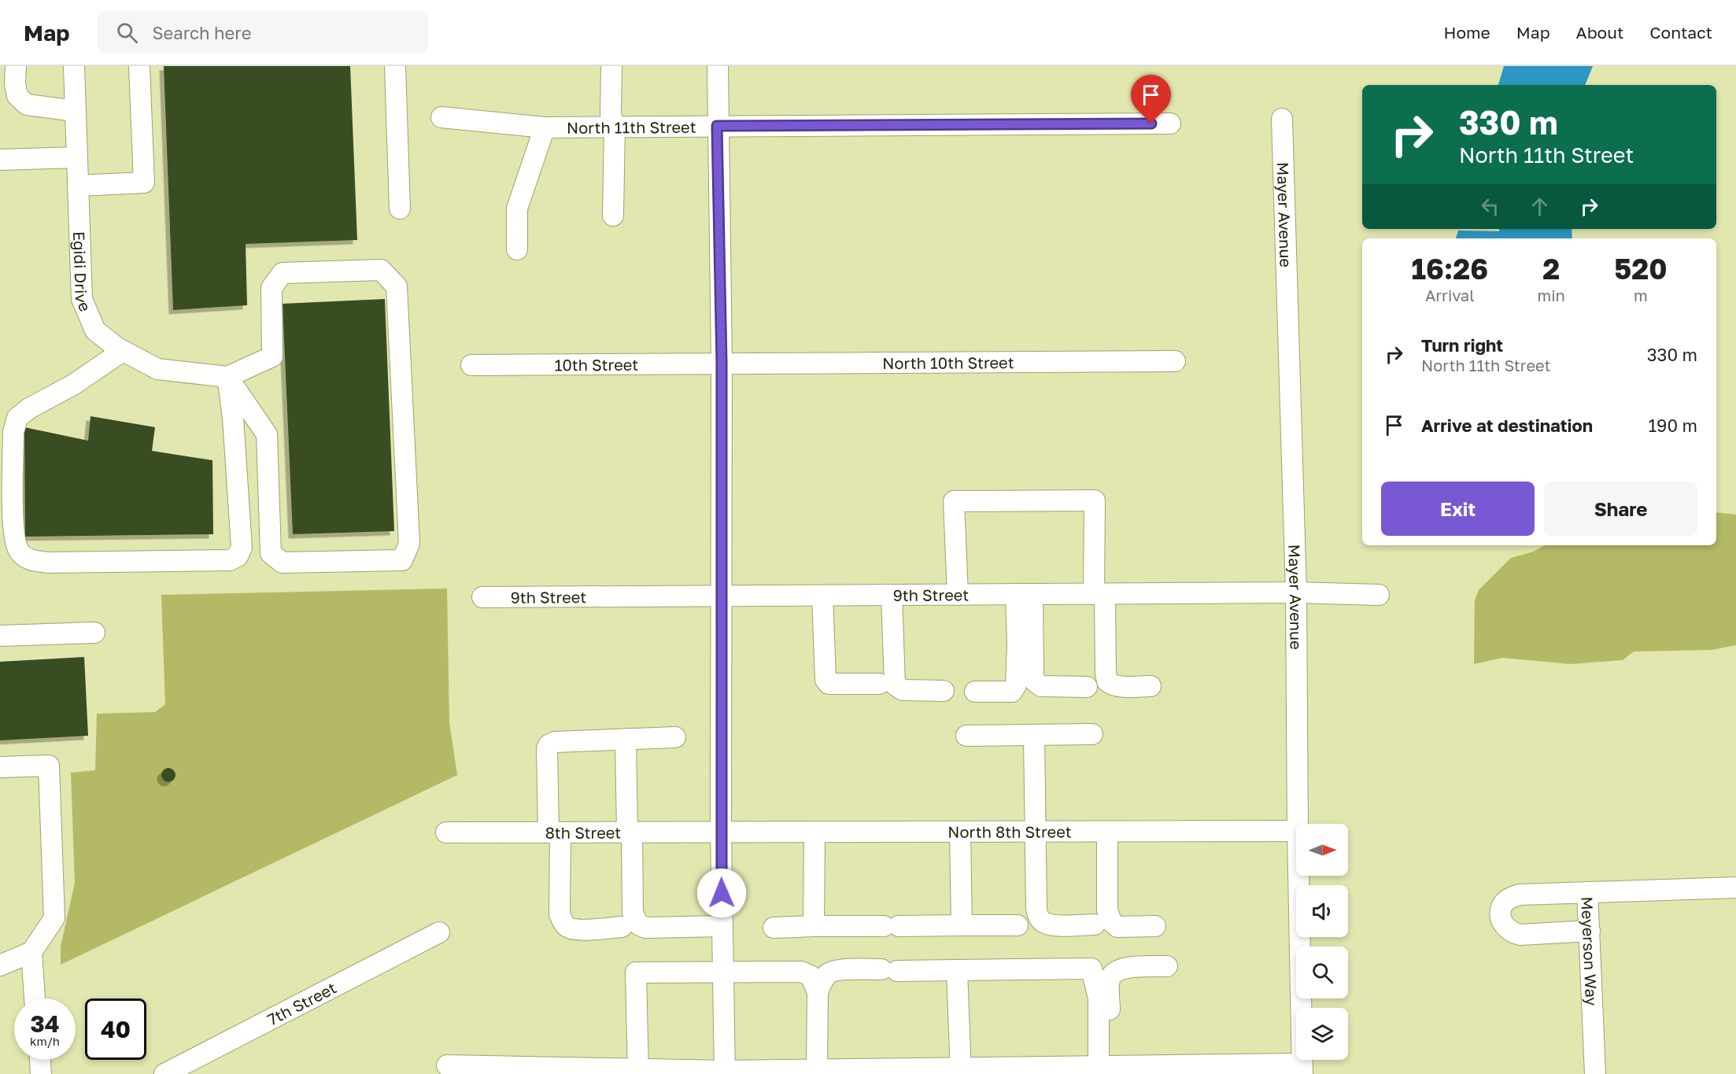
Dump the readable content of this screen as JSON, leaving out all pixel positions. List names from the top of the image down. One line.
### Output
{"streets":{"street":["North 11th Street","Mayer Avenue","Egidi Drive","North 10th Street","10th Street","9th Street","North 8th Street","8th Street","Meyerson Way","7th Street"]},"crossings":[["Mayer Avenue","9th Street"],["North 10th Street","10th Street"],["North 8th Street","8th Street"]],"north":"right","page":{"header":"Map","search":"Search here","nav":["Home","Map","About","Contact"],"turn":["330 m","North 11th Street"],"eta":["16:26","Arrival","2","min","520","m"],"list":[{"name":"Turn right","note":"North 11th Street","value":"330 m"},{"name":"Arrive at destination","value":"190 m"}],"buttons":["Exit","Share"],"speed":"34 km/h","limit":"40"}}
